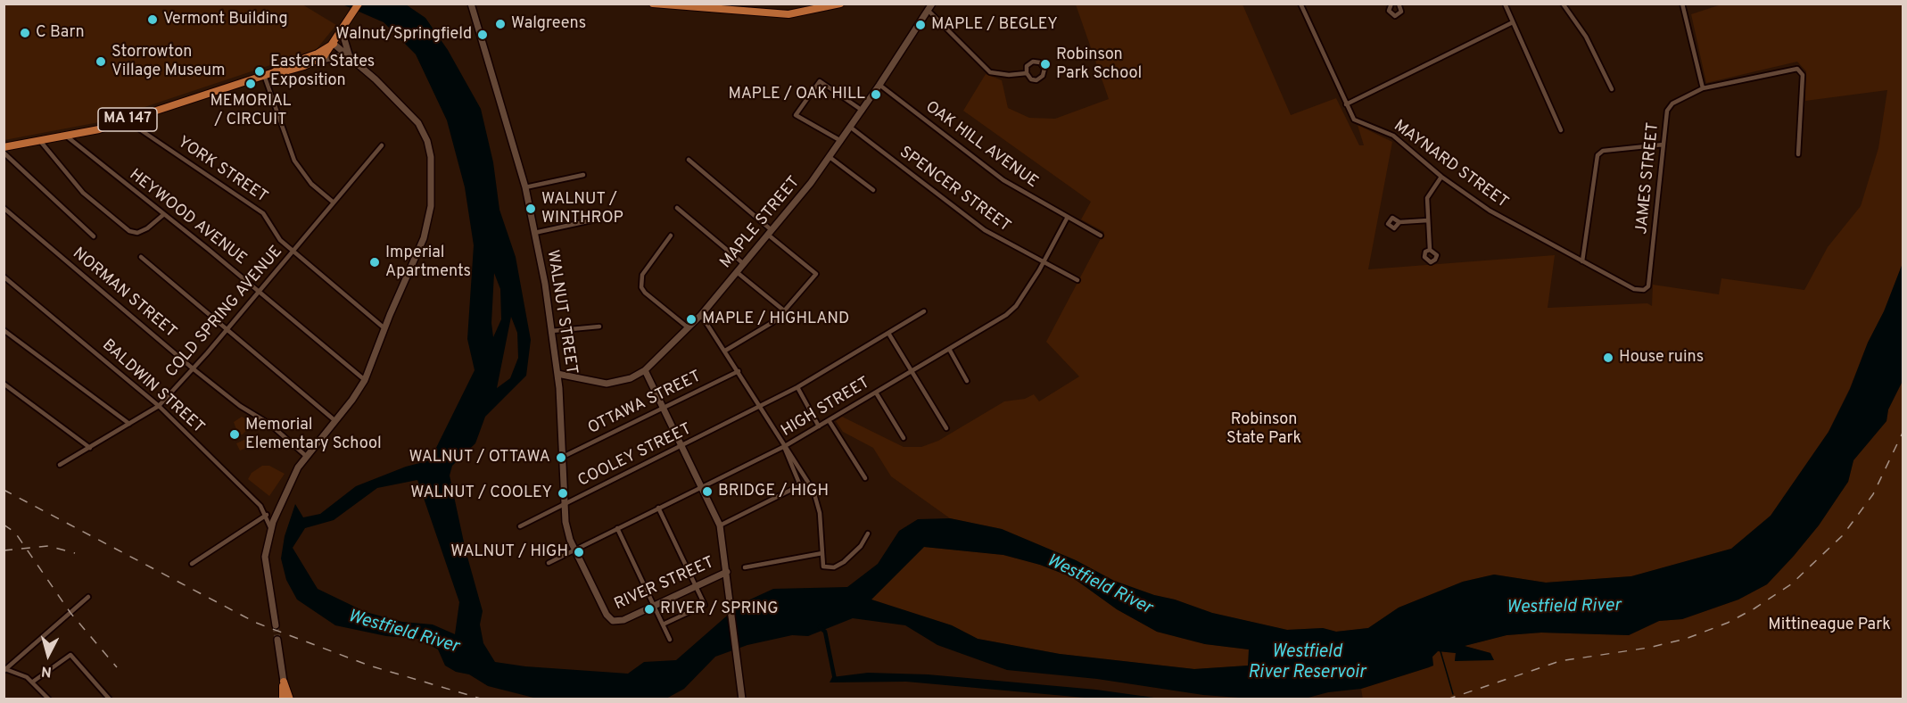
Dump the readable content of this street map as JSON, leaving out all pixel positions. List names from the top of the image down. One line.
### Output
{"streets":{"main road":["MA 147","MAPLE STREET","WALNUT STREET","RIVER STREET"],"street":["OAK HILL AVENUE","MAYNARD STREET","YORK STREET","JAMES STREET","SPENCER STREET","HEYWOOD AVENUE","NORMAN STREET","COLD SPRING AVENUE","BALDWIN STREET","OTTAWA STREET","HIGH STREET","COOLEY STREET"]},"crossings":[["MA 147","YORK STREET"],["MA 147","HEYWOOD AVENUE"],["OAK HILL AVENUE","MAPLE STREET"],["OAK HILL AVENUE","HIGH STREET"],["MAYNARD STREET","JAMES STREET"],["YORK STREET","COLD SPRING AVENUE"],["SPENCER STREET","MAPLE STREET"],["SPENCER STREET","HIGH STREET"],["HEYWOOD AVENUE","COLD SPRING AVENUE"],["MAPLE STREET","WALNUT STREET"],["NORMAN STREET","COLD SPRING AVENUE"],["COLD SPRING AVENUE","BALDWIN STREET"],["WALNUT STREET","OTTAWA STREET"],["WALNUT STREET","HIGH STREET"],["WALNUT STREET","COOLEY STREET"],["WALNUT STREET","RIVER STREET"]],"water":["Westfield River","Westfield River Reservoir"],"parks":["Robinson State Park","Mittineague Park"],"places":["Vermont Building","Walgreens","MAPLE / BEGLEY","C Barn","Walnut/Springfield","Storrowton Village Museum","Robinson Park School","Eastern States Exposition","MEMORIAL / CIRCUIT","MAPLE / OAK HILL","WALNUT / WINTHROP","Imperial Apartments","MAPLE / HIGHLAND","House ruins","Memorial Elementary School","WALNUT / OTTAWA","BRIDGE / HIGH","WALNUT / COOLEY","WALNUT / HIGH","RIVER / SPRING"],"north":"bottom"}
